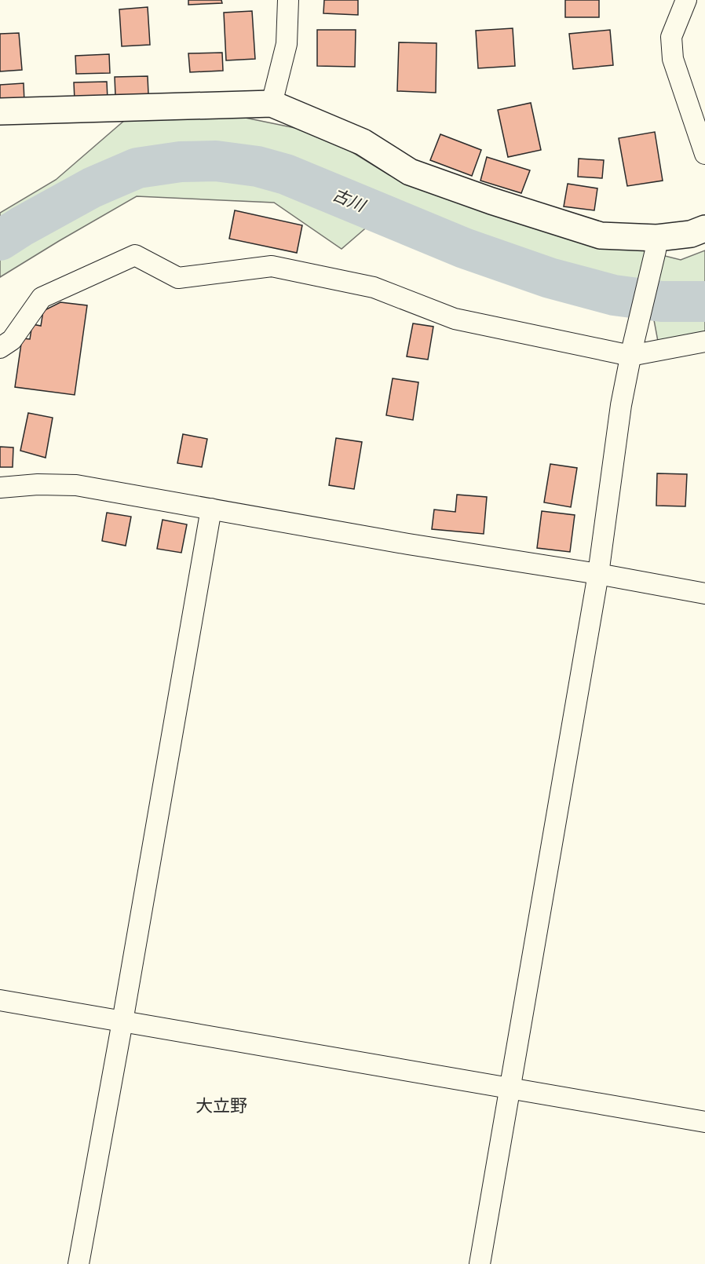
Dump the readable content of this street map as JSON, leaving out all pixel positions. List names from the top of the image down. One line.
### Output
{"districts":["大立野"],"water":["古川"]}
